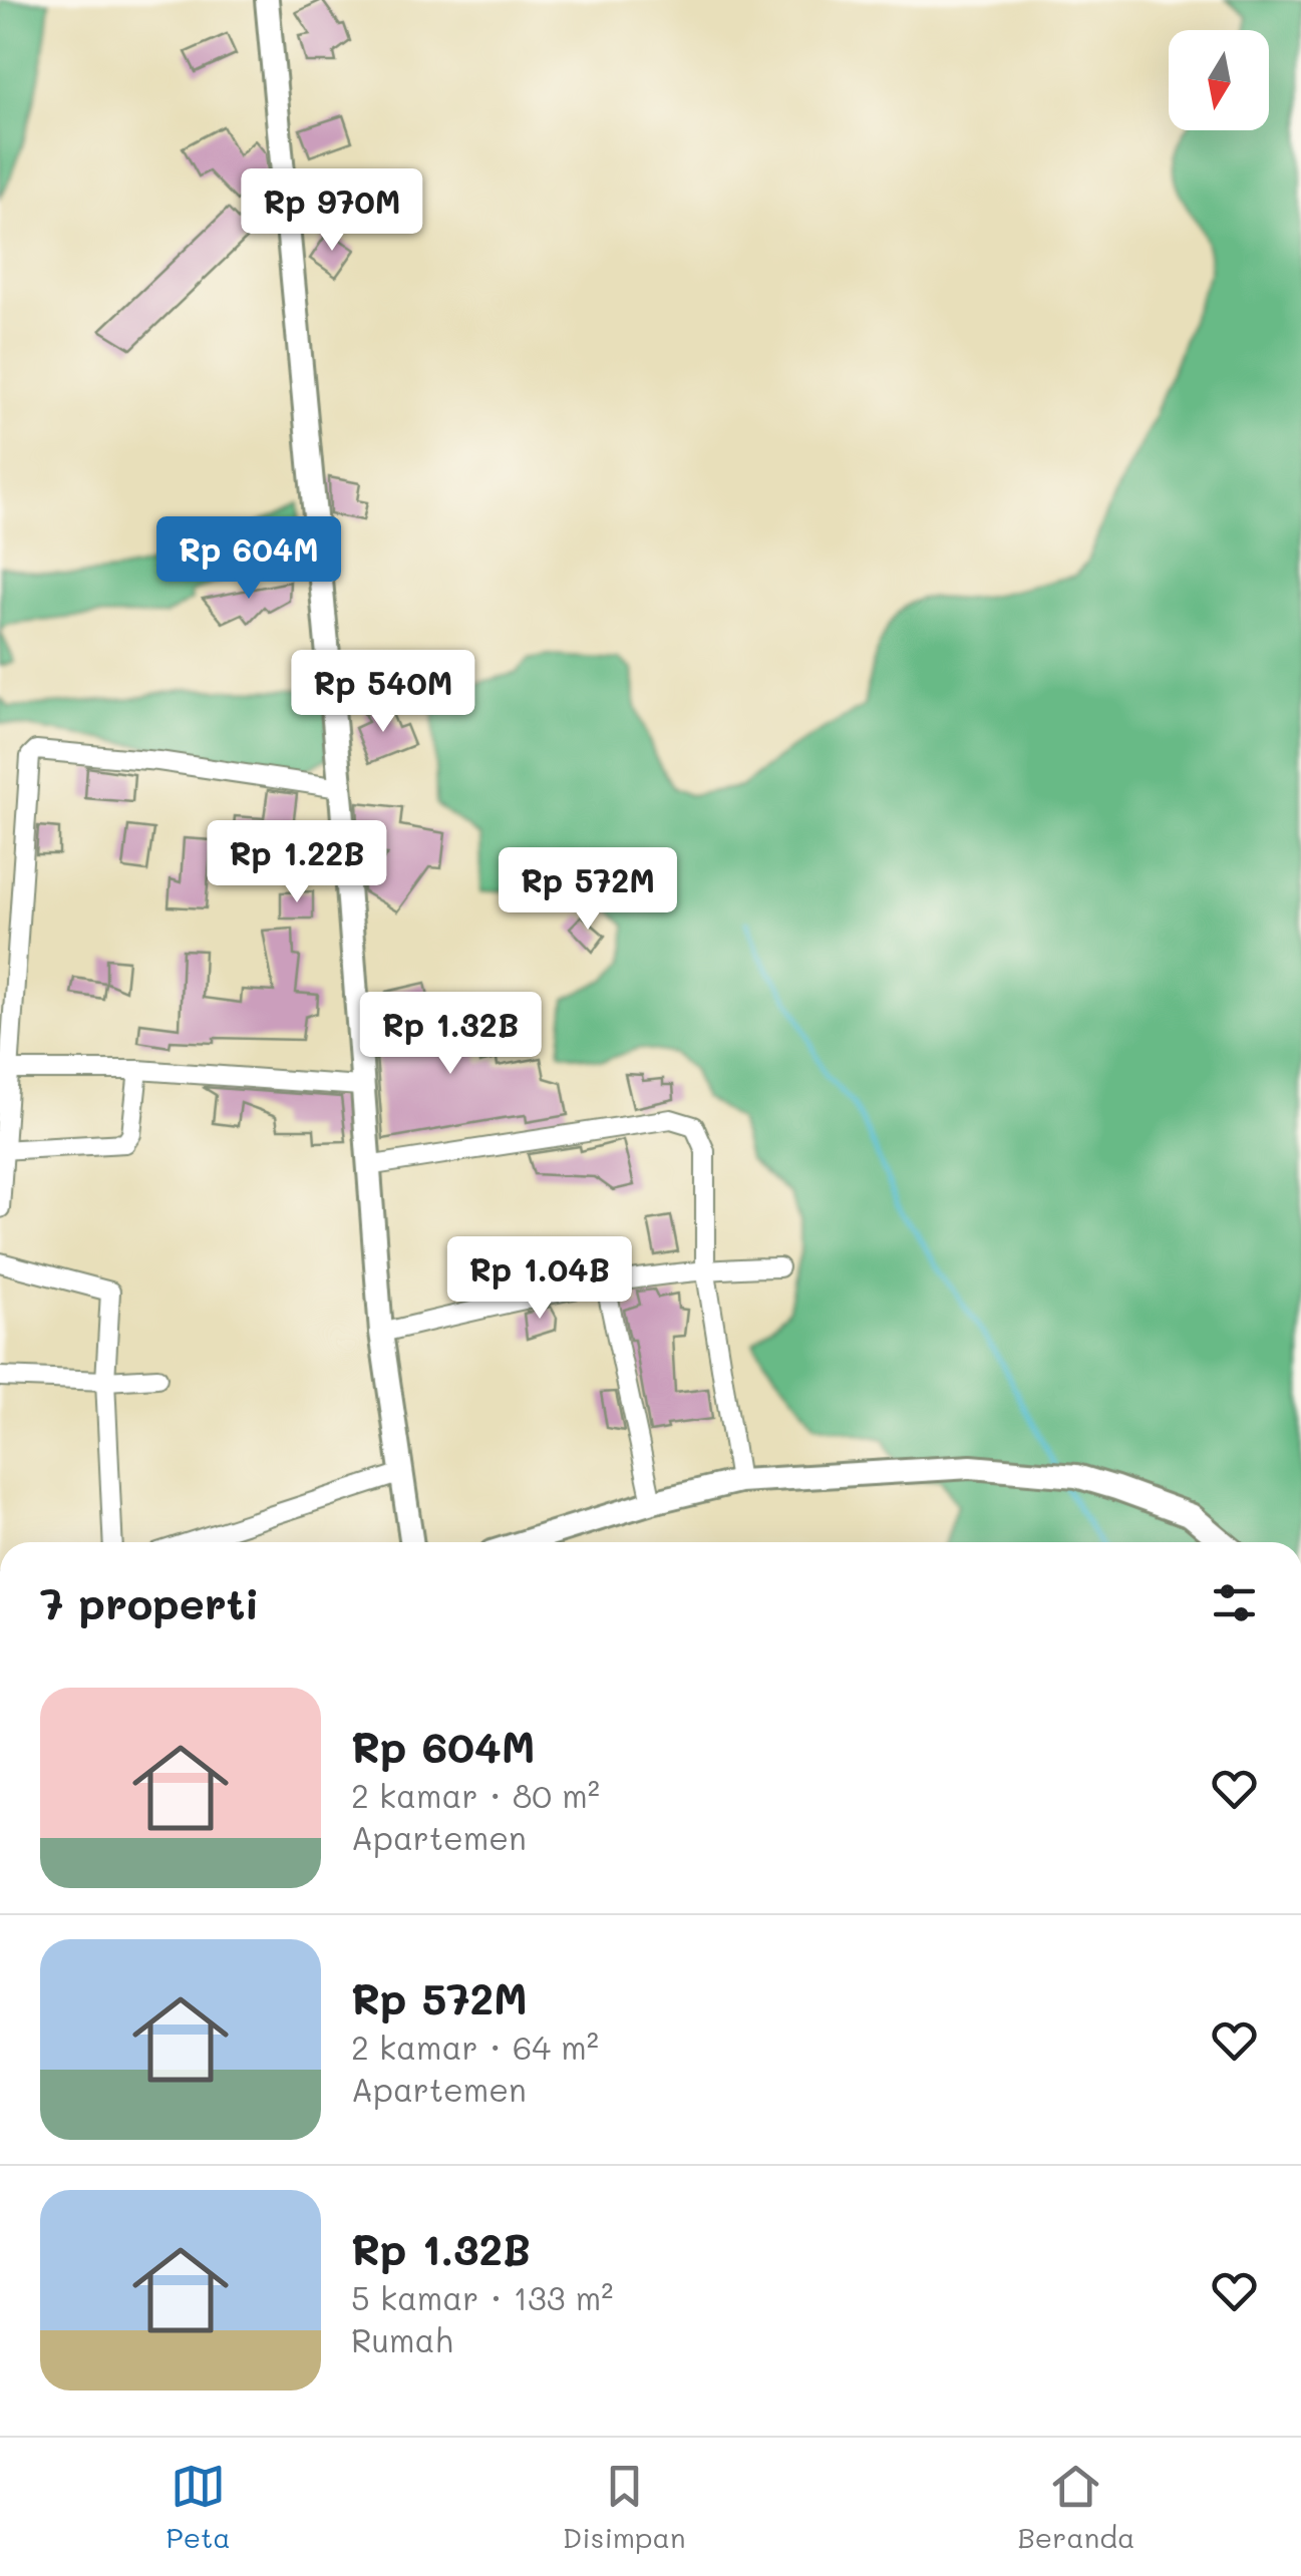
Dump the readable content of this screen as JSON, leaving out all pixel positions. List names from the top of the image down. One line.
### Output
{"north":"bottom","page":{"price":["Rp 970M","Rp 604M","Rp 540M","Rp 1.22B","Rp 572M","Rp 1.32B","Rp 1.04B"],"heading":"7 properti","list":[{"name":"Rp 604M","note":"2 kamar · 80 m² · Apartemen"},{"name":"Rp 572M","note":"2 kamar · 64 m² · Apartemen"},{"name":"Rp 1.32B","note":"5 kamar · 133 m² · Rumah"}],"tabs":["Peta","Disimpan","Beranda"]}}
